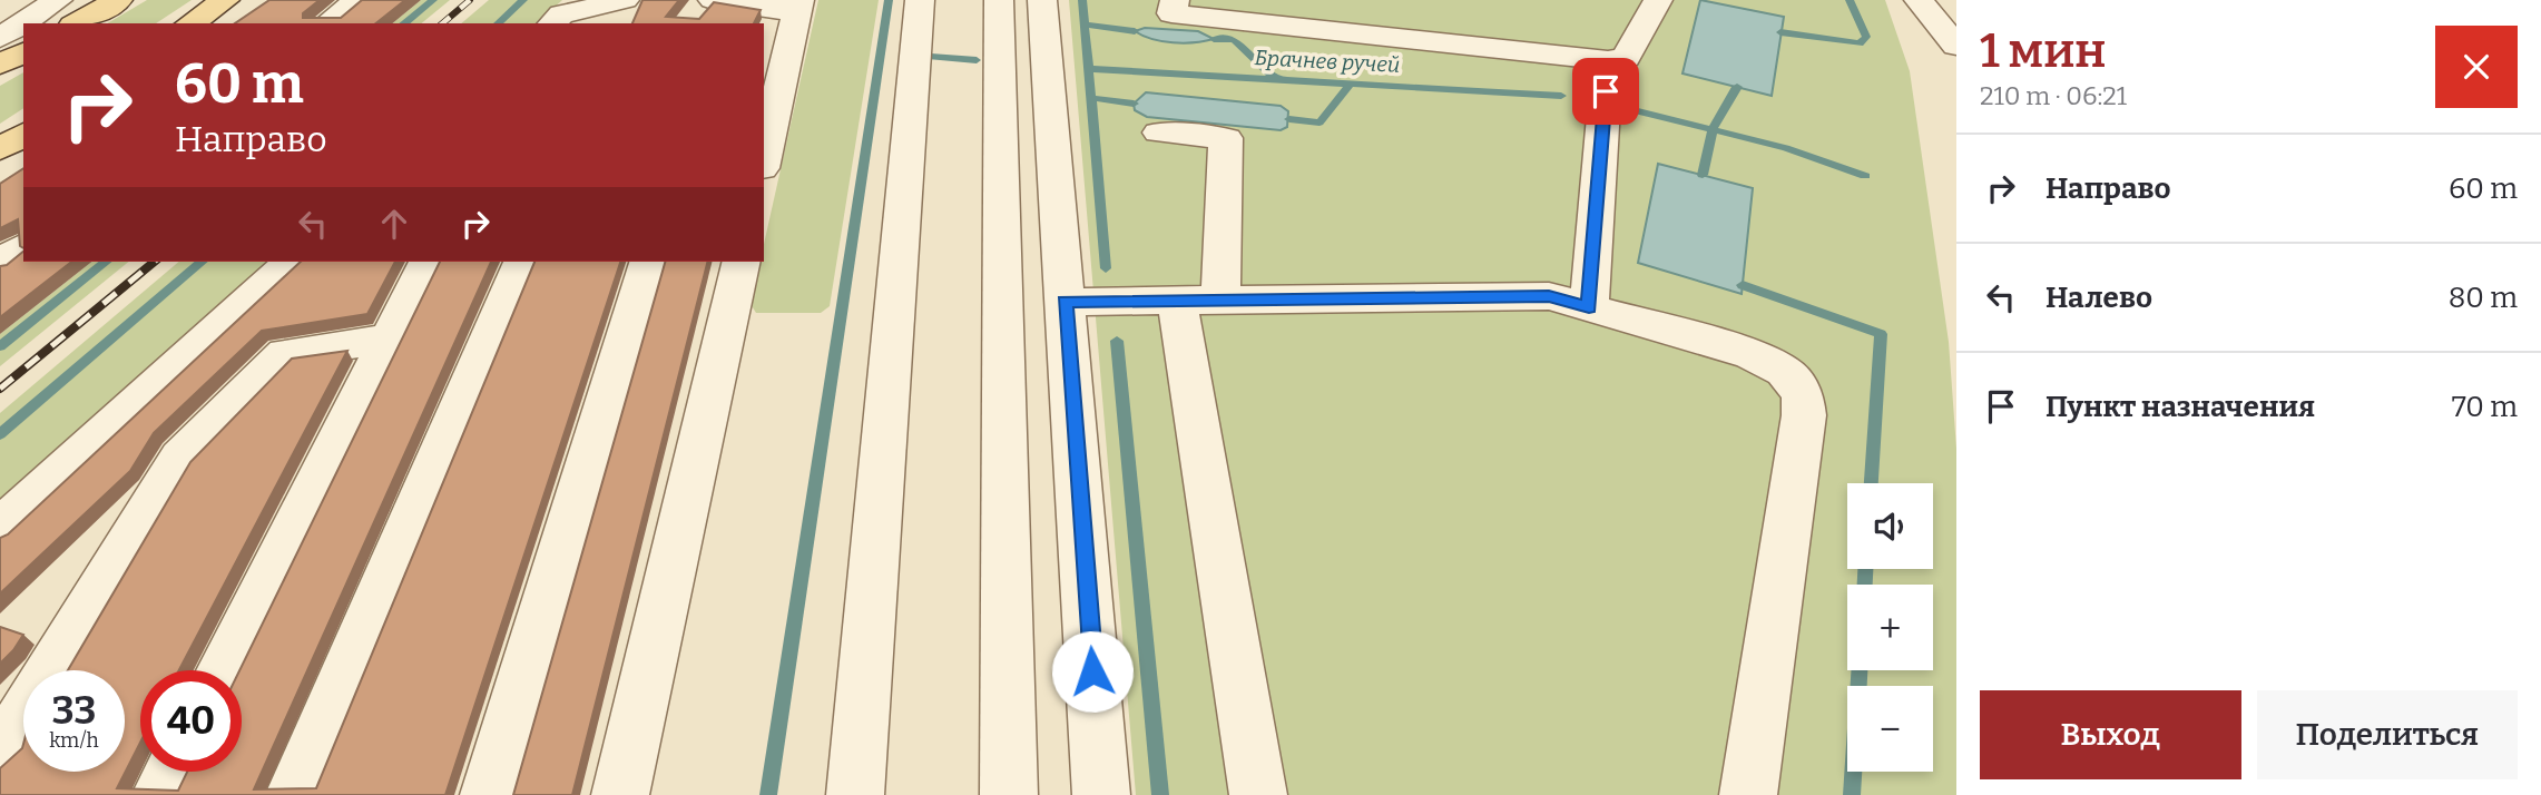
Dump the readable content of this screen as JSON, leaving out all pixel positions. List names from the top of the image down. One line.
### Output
{"water":["Брачнев ручей"],"page":{"heading":["1 мин","210 m · 06:21"],"turn":["60 m","Направо"],"list":[{"name":"Направо","value":"60 m"},{"name":"Налево","value":"80 m"},{"name":"Пункт назначения","value":"70 m"}],"map_buttons":["+","−"],"speed":"33 km/h","limit":"40","buttons":["Выход","Поделиться"]}}
